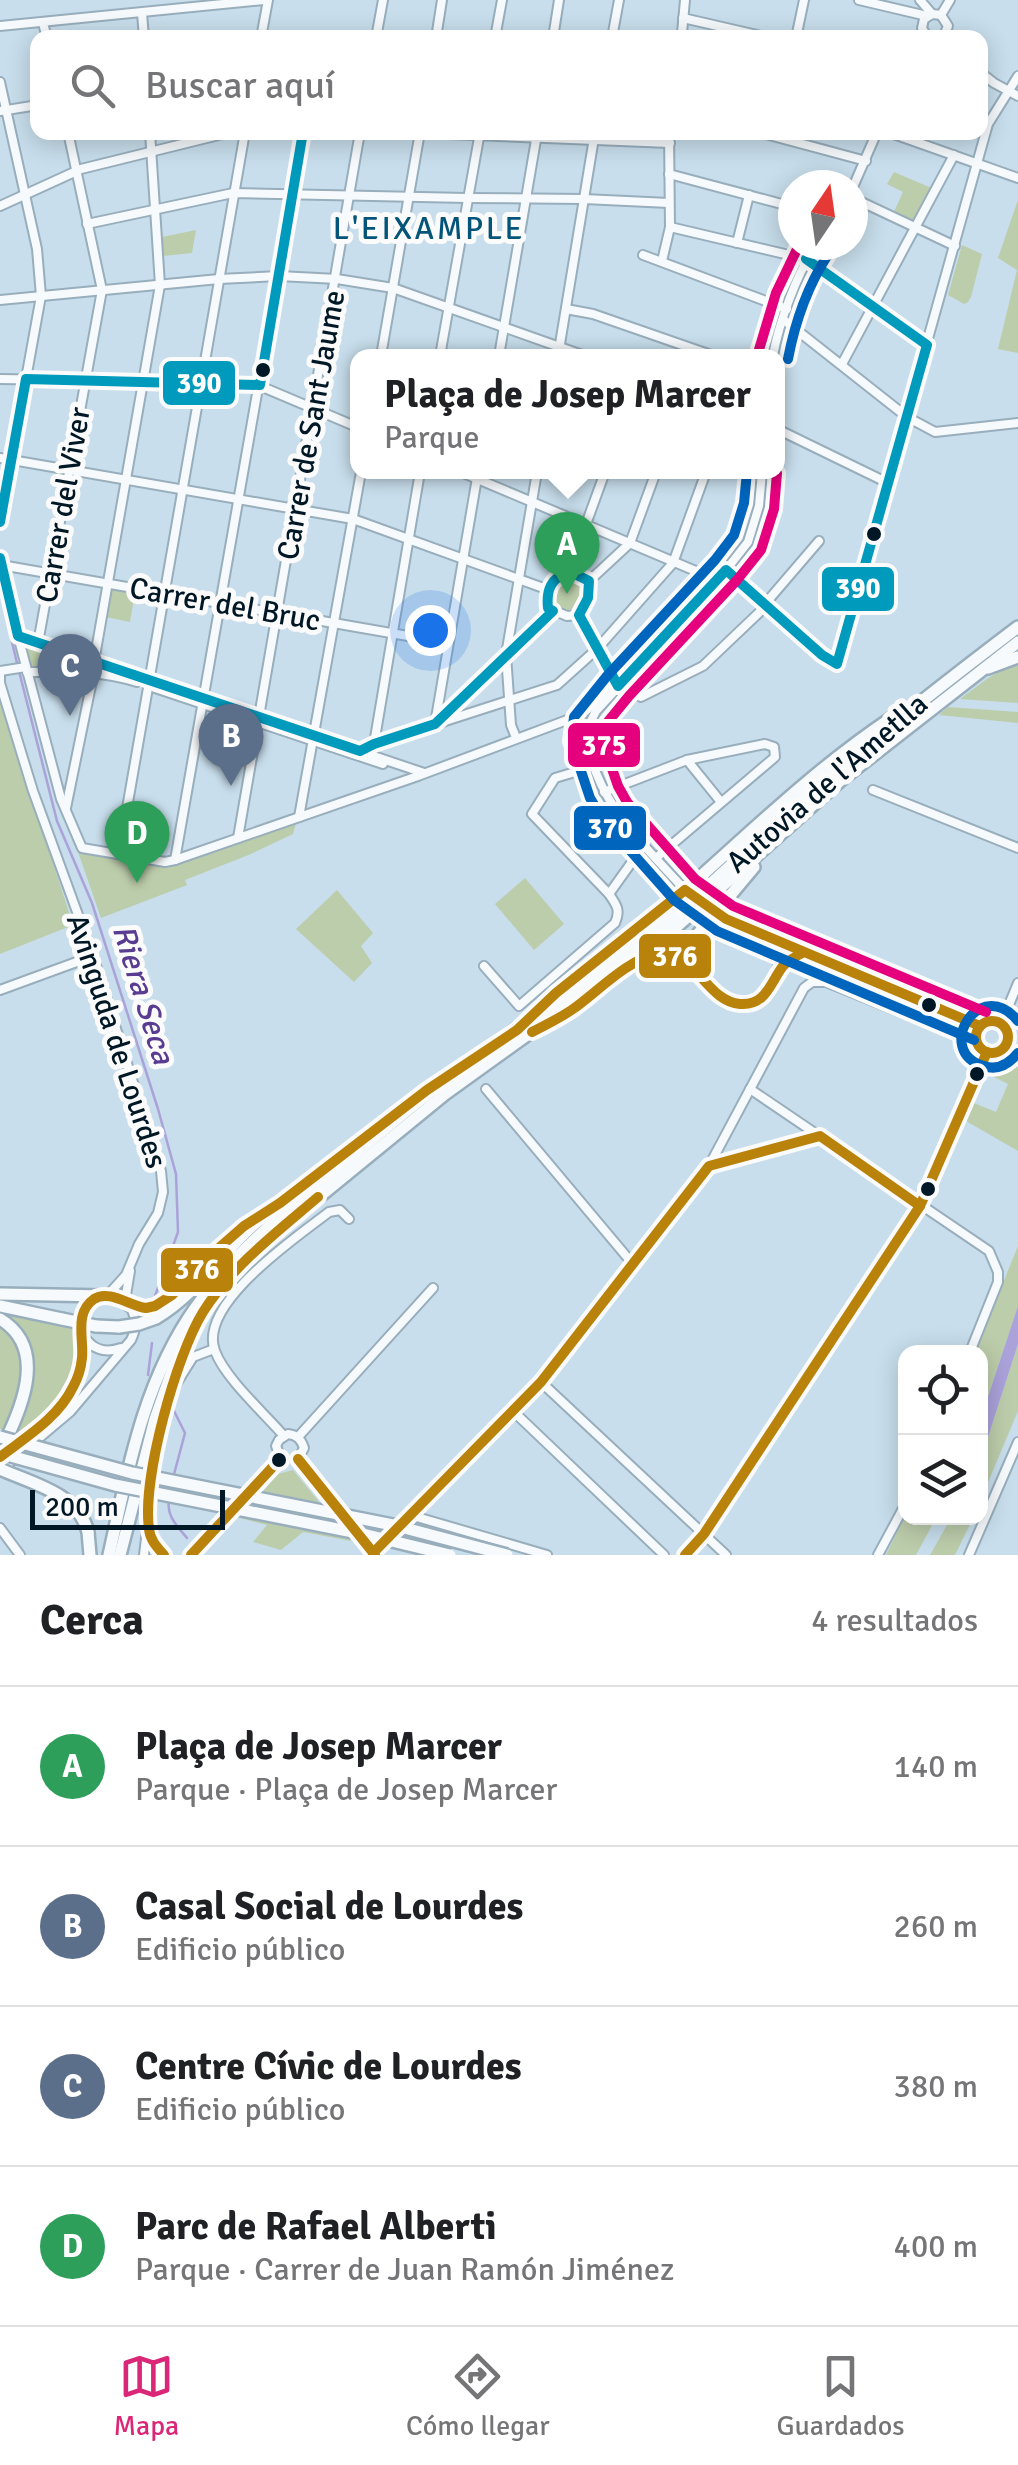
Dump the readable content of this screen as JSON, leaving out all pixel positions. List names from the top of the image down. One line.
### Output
{"streets":{"highway":["Autovia de l'Ametlla"],"street":["Carrer de Sant Jaume","Carrer del Viver","Carrer del Bruc","Avinguda de Lourdes"]},"crossings":[["Carrer de Sant Jaume","Carrer del Bruc"],["Carrer del Viver","Carrer del Bruc"]],"districts":["L'EIXAMPLE"],"water":["Riera Seca"],"lines":["transit line 390","transit line 370","transit line 375","transit line 376"],"scale_bar":"200 m","north":"top","page":{"search":"Buscar aquí","popup":["Plaça de Josep Marcer","Parque"],"pins":["A","C","B","D"],"scale":"200 m","heading":["Cerca","4 resultados"],"list":[{"mark":"A","name":"Plaça de Josep Marcer","note":"Parque · Plaça de Josep Marcer","value":"140 m"},{"mark":"B","name":"Casal Social de Lourdes","note":"Edificio público","value":"260 m"},{"mark":"C","name":"Centre Cívic de Lourdes","note":"Edificio público","value":"380 m"},{"mark":"D","name":"Parc de Rafael Alberti","note":"Parque · Carrer de Juan Ramón Jiménez","value":"400 m"}],"nav":["Mapa","Cómo llegar","Guardados"]}}
